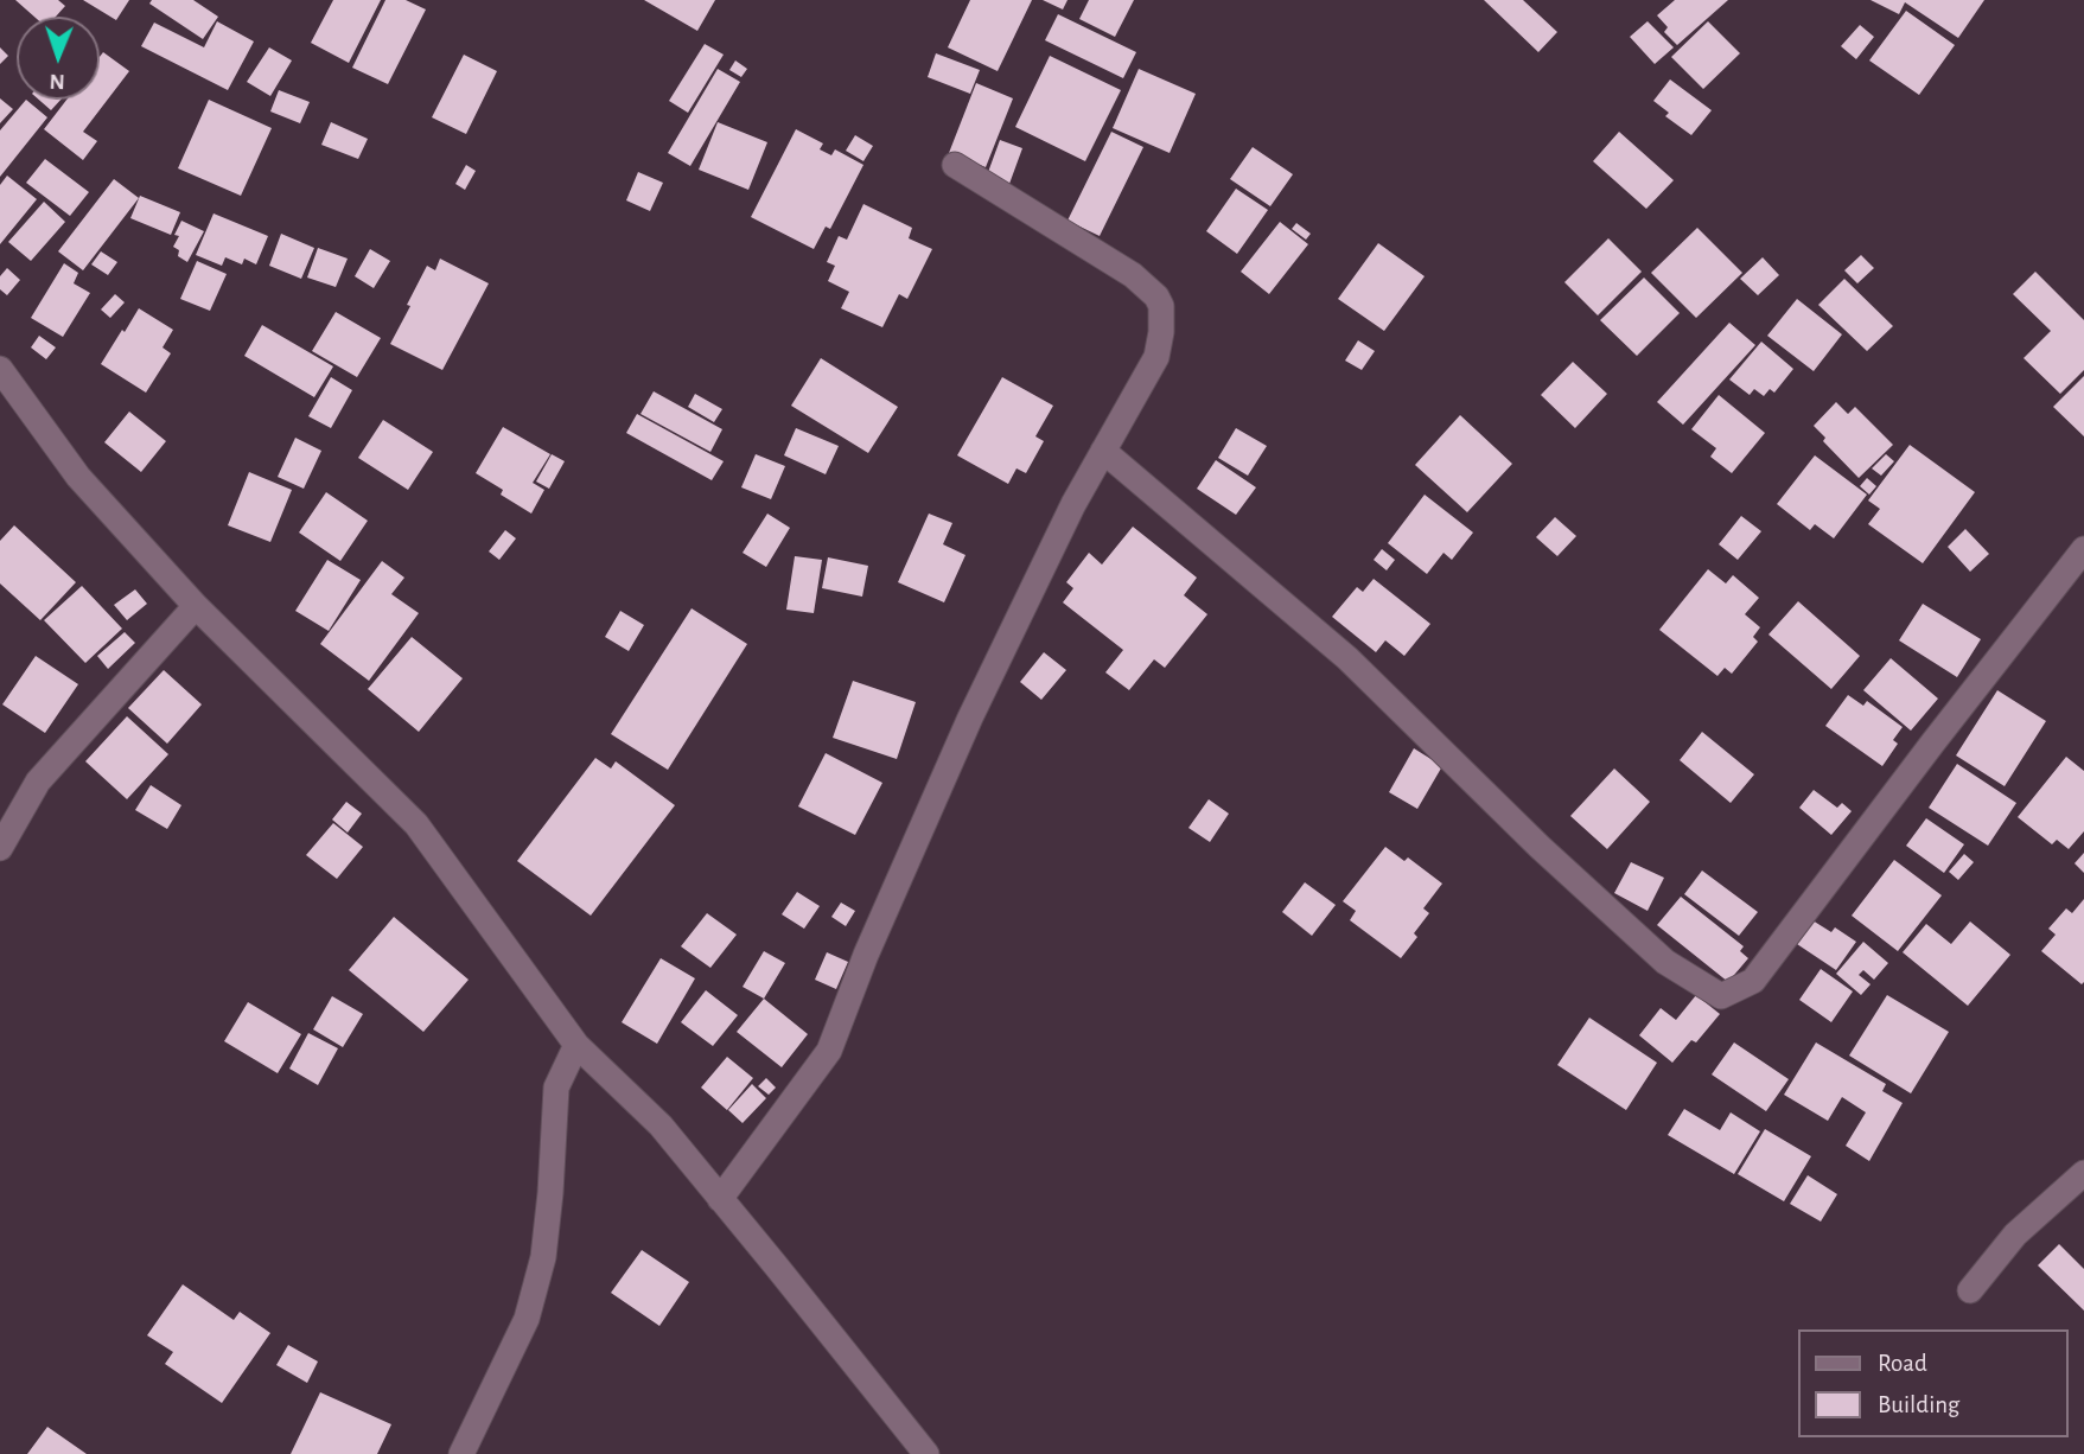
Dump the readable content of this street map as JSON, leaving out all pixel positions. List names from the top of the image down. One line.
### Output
{"legend":["Road","Building"],"north":"bottom"}
